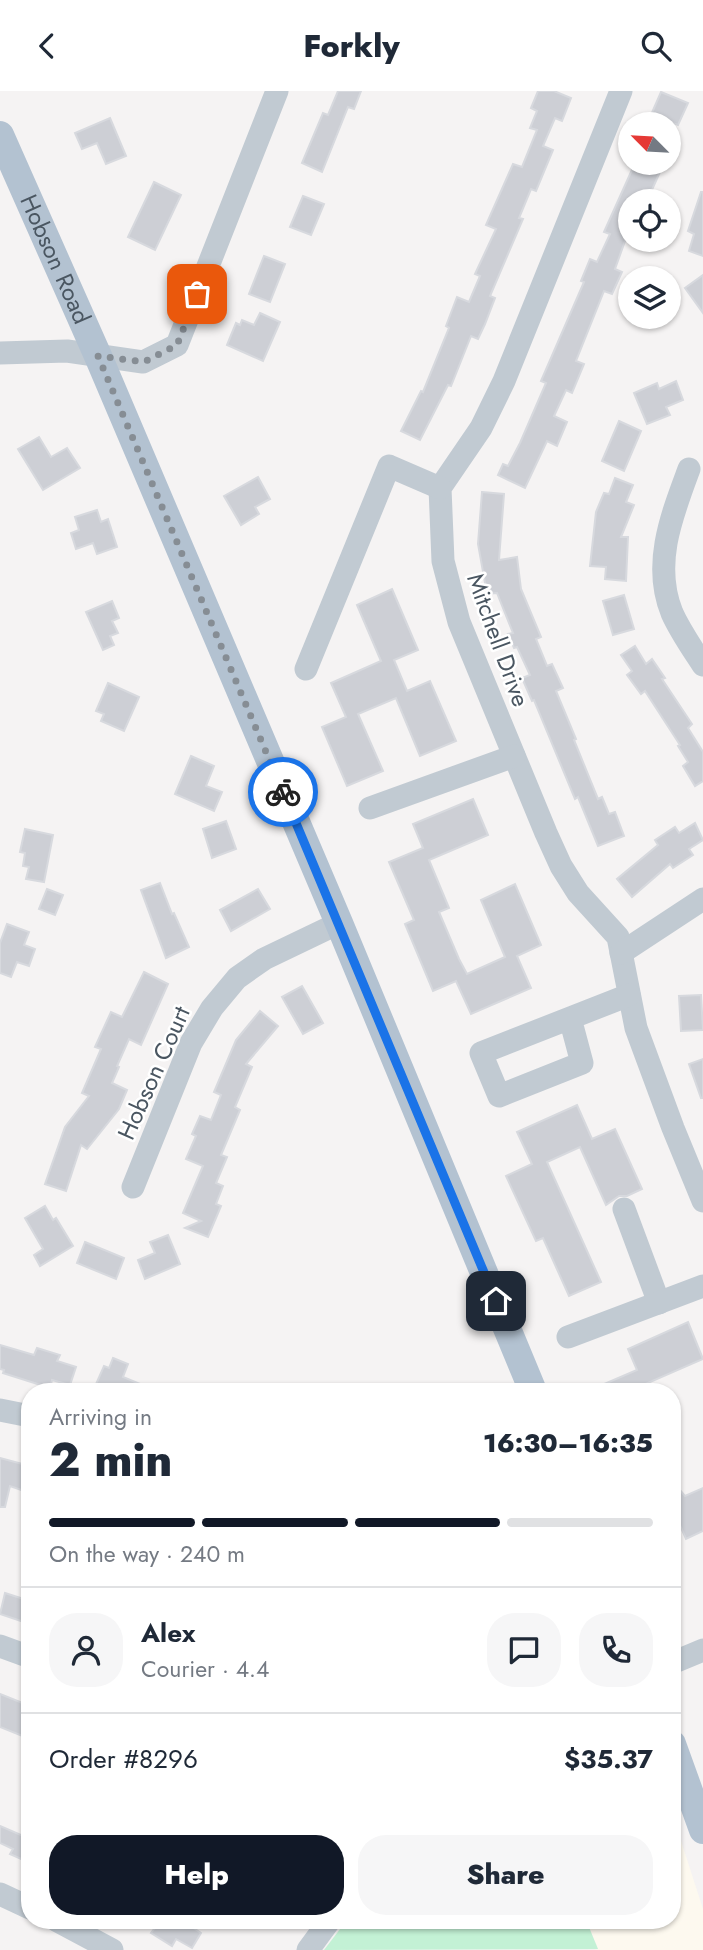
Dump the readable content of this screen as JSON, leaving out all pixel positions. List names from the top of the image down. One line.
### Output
{"streets":{"main road":["Hobson Road"],"street":["Mitchell Drive","Hobson Court"]},"crossings":[["Hobson Road","Hobson Court"]],"north":"top left","page":{"header":"Forkly","heading":["2 min","Arriving in","16:30–16:35"],"panel":["Alex","Courier · 4.4","Order #8296","$35.37"],"bar":"On the way · 240 m","buttons":["Help","Share"]}}
